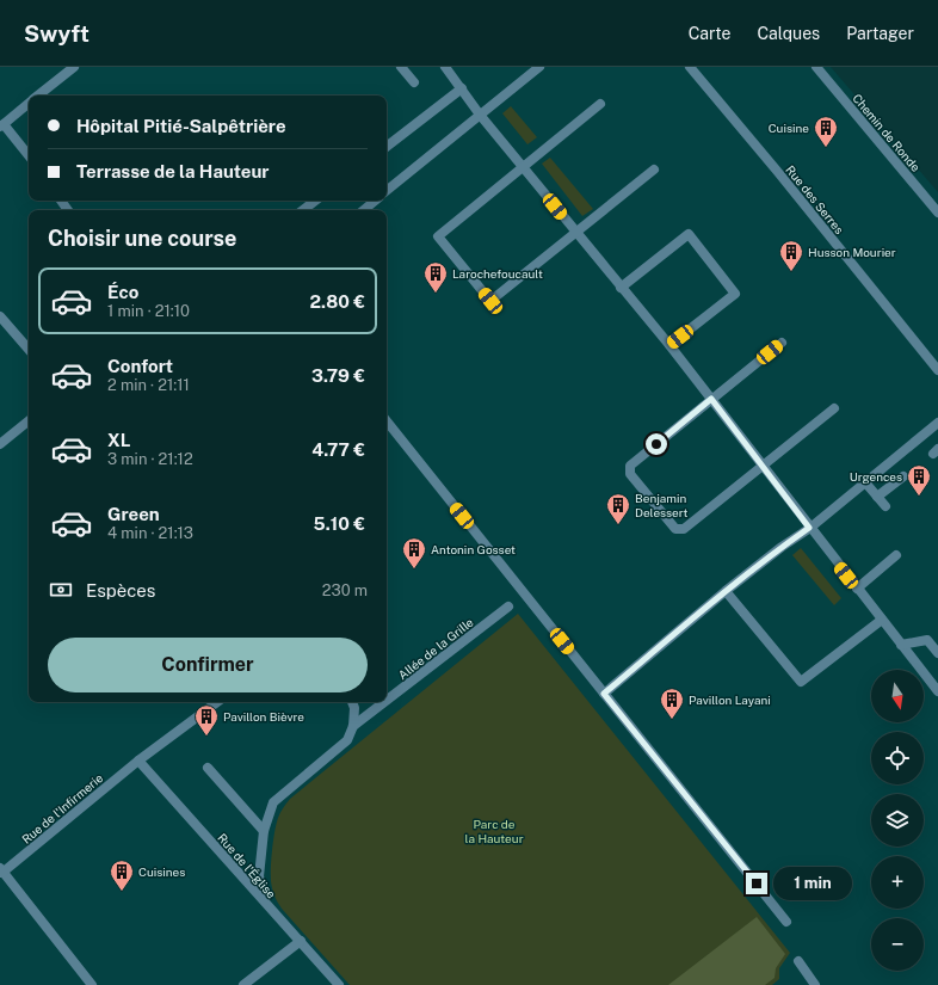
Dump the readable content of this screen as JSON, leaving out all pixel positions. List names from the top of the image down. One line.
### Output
{"streets":{"lane":["Chemin de Ronde","Rue des Serres","Allée de la Grille","Rue de l'Infirmerie","Rue de l'Église"]},"crossings":[["Allée de la Grille","Rue de l'Église"],["Rue de l'Infirmerie","Rue de l'Église"]],"parks":["Parc de la Hauteur"],"places":{"building":["Cuisine","Husson Mourier","Larochefoucault","Urgences","Benjamin Delessert","Antonin Gosset","Pavillon Layani","Pavillon Bièvre","Cuisines"]},"north":"bottom","page":{"header":"Swyft","nav":["Carte","Calques","Partager"],"banner":["Hôpital Pitié-Salpêtrière","Terrasse de la Hauteur"],"heading":"Choisir une course","list":[{"name":"Éco","note":"1 min · 21:10","value":"2.80 €"},{"name":"Confort","note":"2 min · 21:11","value":"3.79 €"},{"name":"XL","note":"3 min · 21:12","value":"4.77 €"},{"name":"Green","note":"4 min · 21:13","value":"5.10 €"}],"pay":["Espèces","230 m"],"buttons":"Confirmer","map_buttons":["+","−"],"bubble":"1 min"}}
